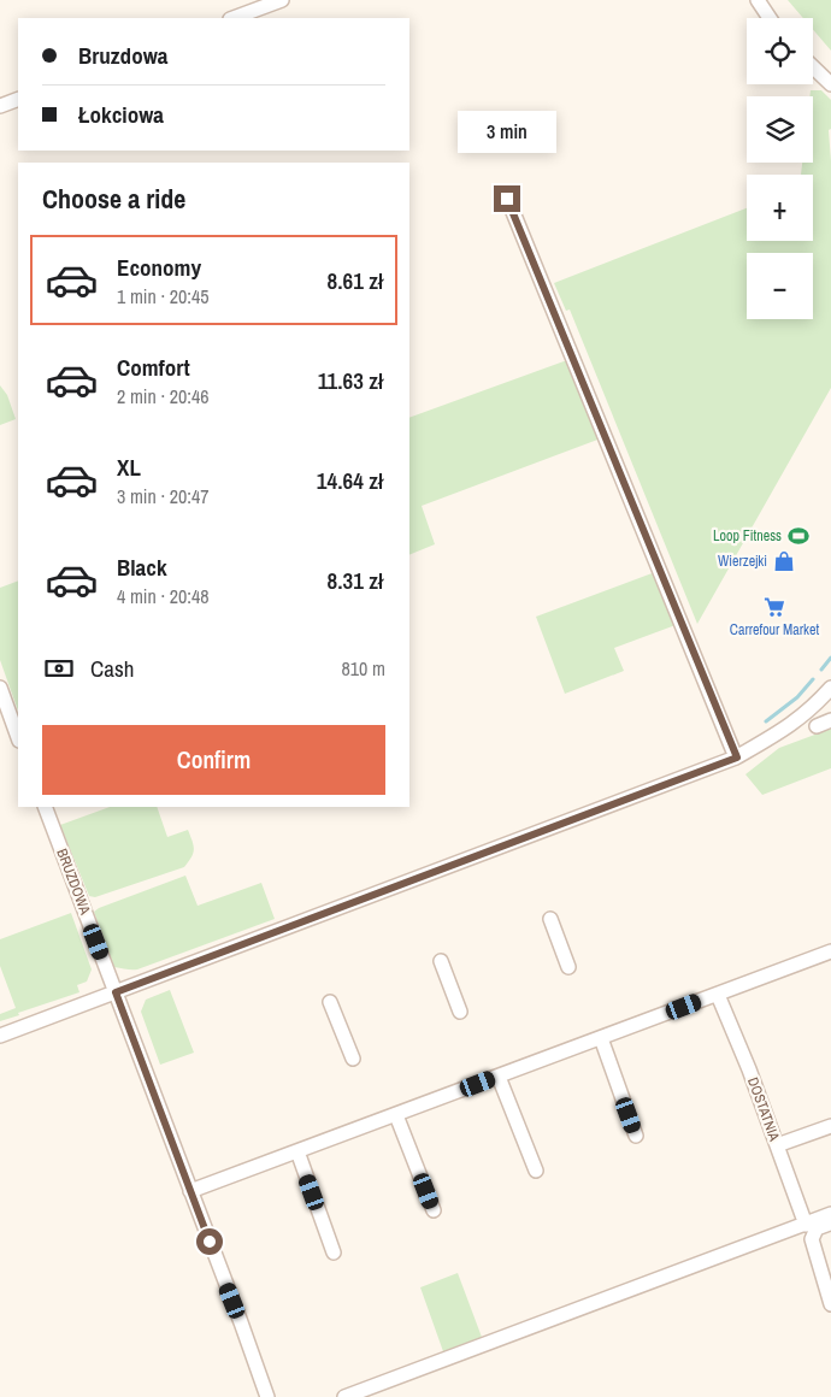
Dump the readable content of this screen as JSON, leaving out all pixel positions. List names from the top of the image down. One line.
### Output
{"streets":{"street":["BRUZDOWA","DOSTATNIA"]},"places":{"sports":["Loop Fitness"],"shop":["Wierzejki"],"supermarket":["Carrefour Market"]},"page":{"map_buttons":["+","−"],"banner":["Bruzdowa","Łokciowa"],"bubble":"3 min","heading":"Choose a ride","list":[{"name":"Economy","note":"1 min · 20:45","value":"8.61 zł"},{"name":"Comfort","note":"2 min · 20:46","value":"11.63 zł"},{"name":"XL","note":"3 min · 20:47","value":"14.64 zł"},{"name":"Black","note":"4 min · 20:48","value":"8.31 zł"}],"pay":["Cash","810 m"],"buttons":"Confirm"}}
